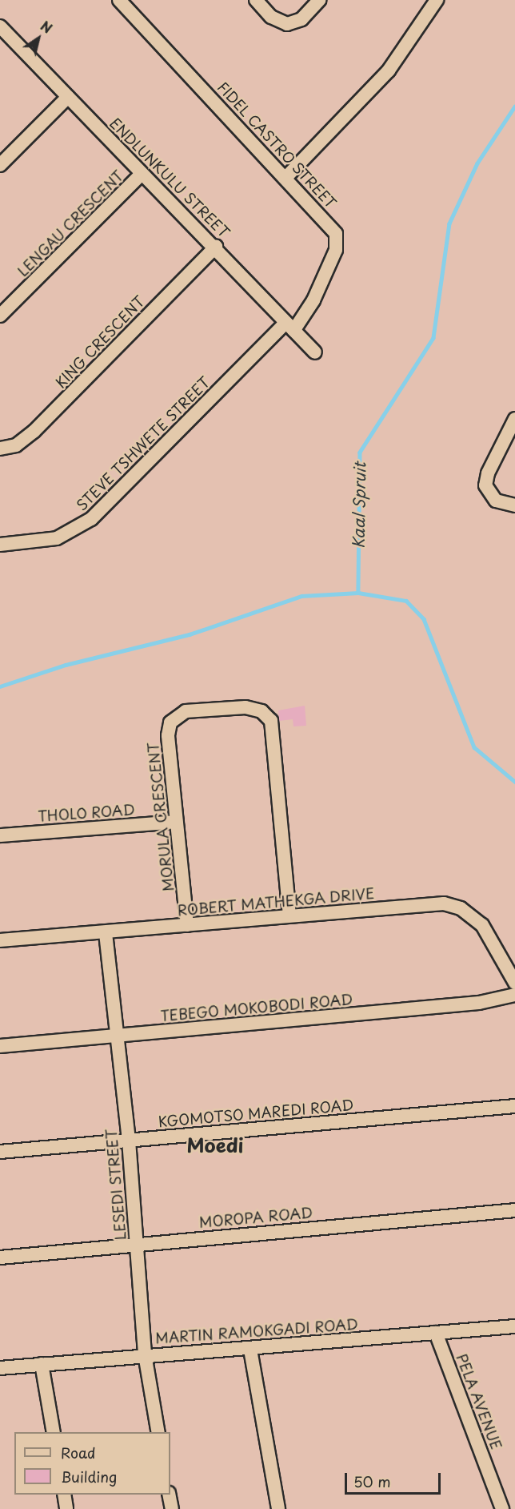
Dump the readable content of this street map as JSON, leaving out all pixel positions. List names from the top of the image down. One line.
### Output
{"streets":{"street":["FIDEL CASTRO STREET","ENDLUNKULU STREET","LENGAU CRESCENT","KING CRESCENT","STEVE TSHWETE STREET","THOLO ROAD","MORULA CRESCENT","ROBERT MATHEKGA DRIVE","TEBEGO MOKOBODI ROAD","KGOMOTSO MAREDI ROAD","LESEDI STREET","MOROPA ROAD","MARTIN RAMOKGADI ROAD","PELA AVENUE"]},"crossings":[["FIDEL CASTRO STREET","ENDLUNKULU STREET"],["FIDEL CASTRO STREET","STEVE TSHWETE STREET"],["ENDLUNKULU STREET","LENGAU CRESCENT"],["ENDLUNKULU STREET","KING CRESCENT"],["ENDLUNKULU STREET","STEVE TSHWETE STREET"],["THOLO ROAD","MORULA CRESCENT"],["MORULA CRESCENT","ROBERT MATHEKGA DRIVE"],["ROBERT MATHEKGA DRIVE","LESEDI STREET"],["TEBEGO MOKOBODI ROAD","LESEDI STREET"],["KGOMOTSO MAREDI ROAD","LESEDI STREET"],["LESEDI STREET","MOROPA ROAD"],["LESEDI STREET","MARTIN RAMOKGADI ROAD"],["MARTIN RAMOKGADI ROAD","PELA AVENUE"]],"districts":["Moedi"],"water":["Kaal Spruit"],"legend":["Road","Building"],"scale_bar":"50 m","north":"top right"}
